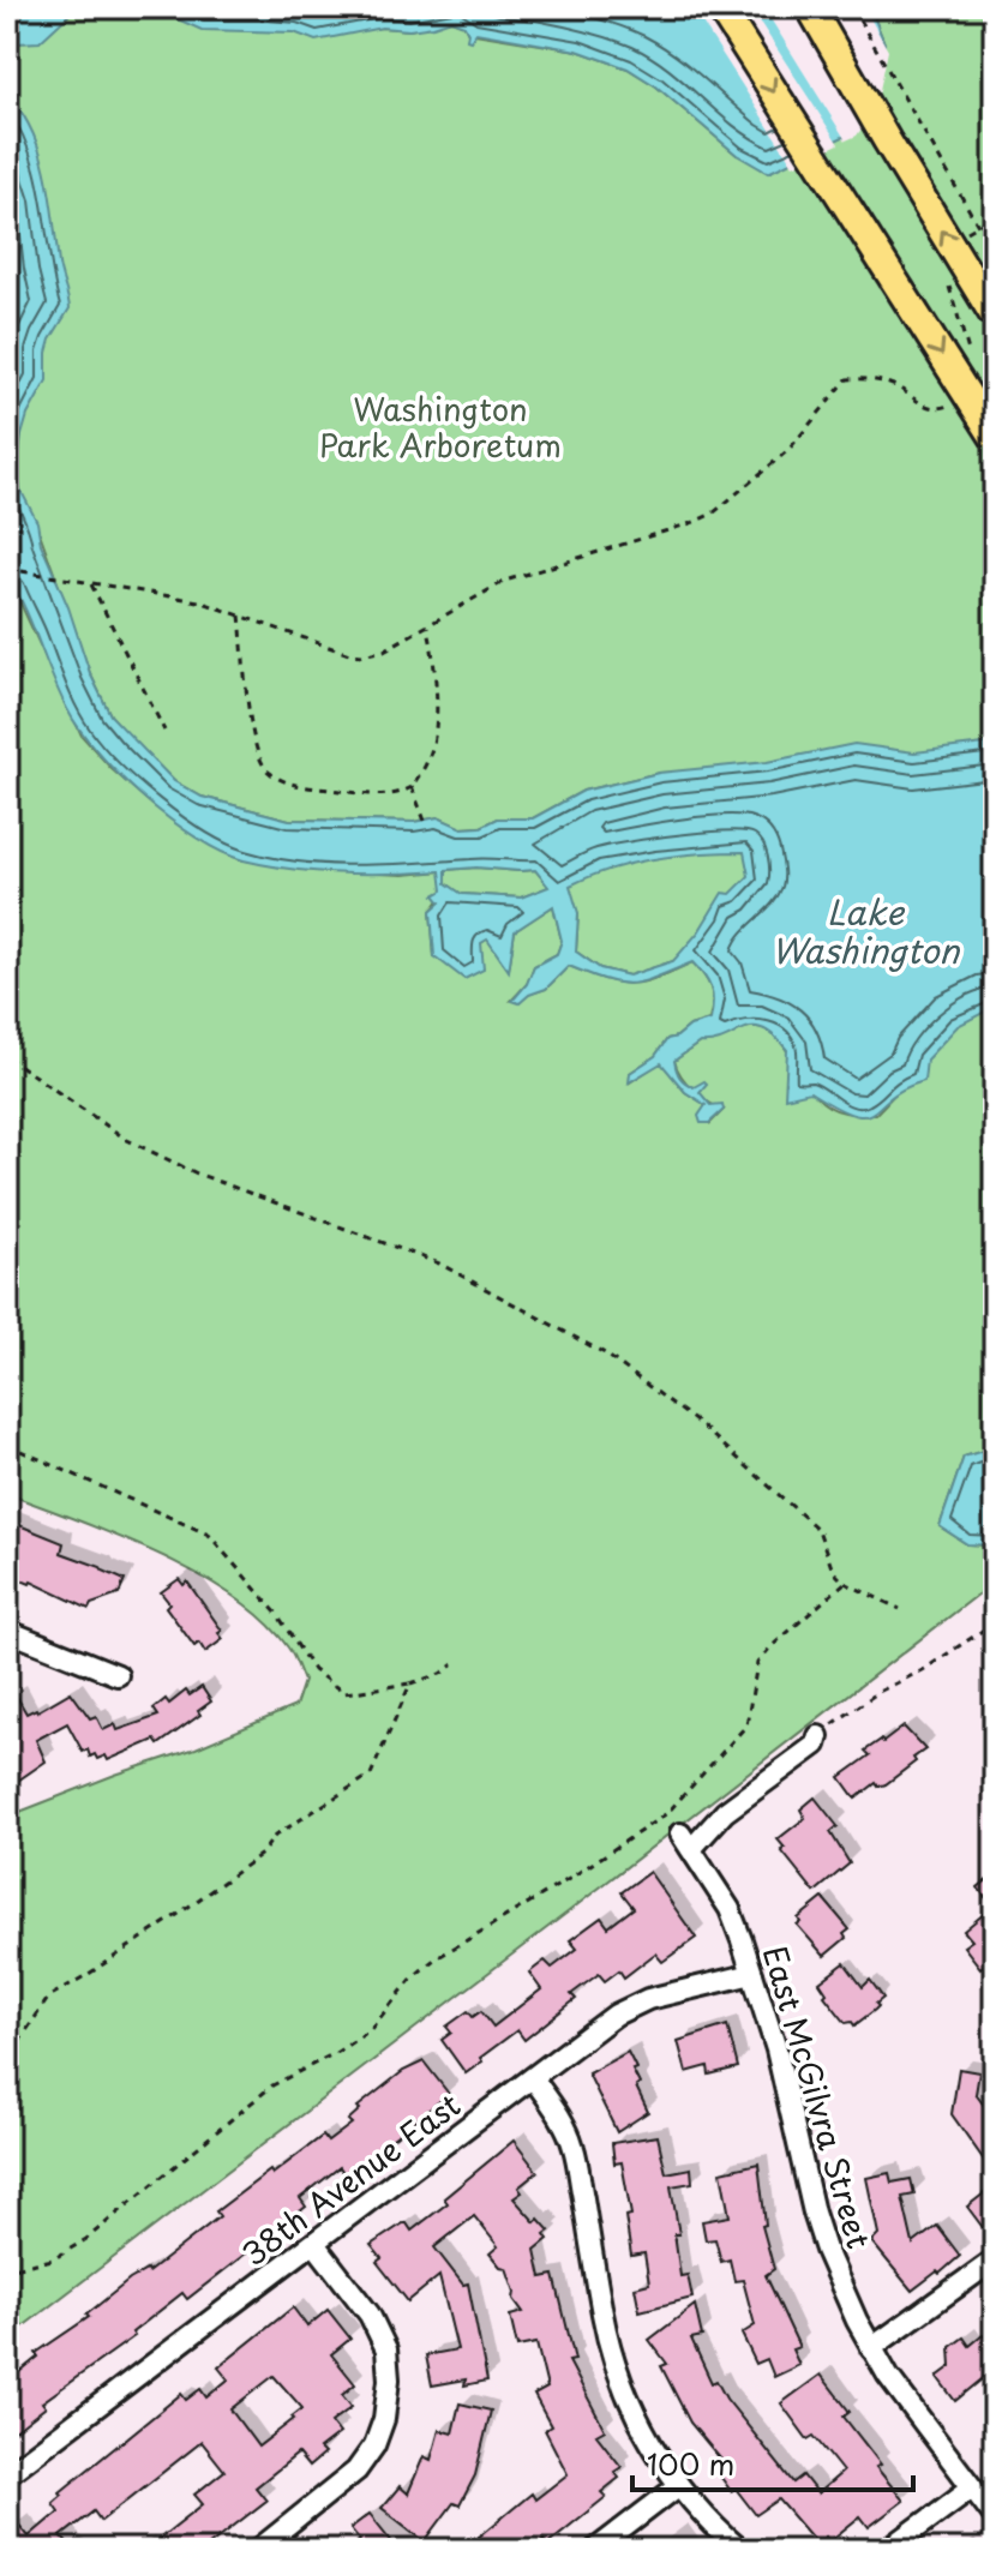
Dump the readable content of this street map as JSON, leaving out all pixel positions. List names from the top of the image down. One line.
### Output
{"streets":{"street":["East McGilvra Street","38th Avenue East"]},"crossings":[["East McGilvra Street","38th Avenue East"]],"water":["Lake Washington"],"parks":["Washington Park Arboretum"],"scale_bar":"100 m"}
